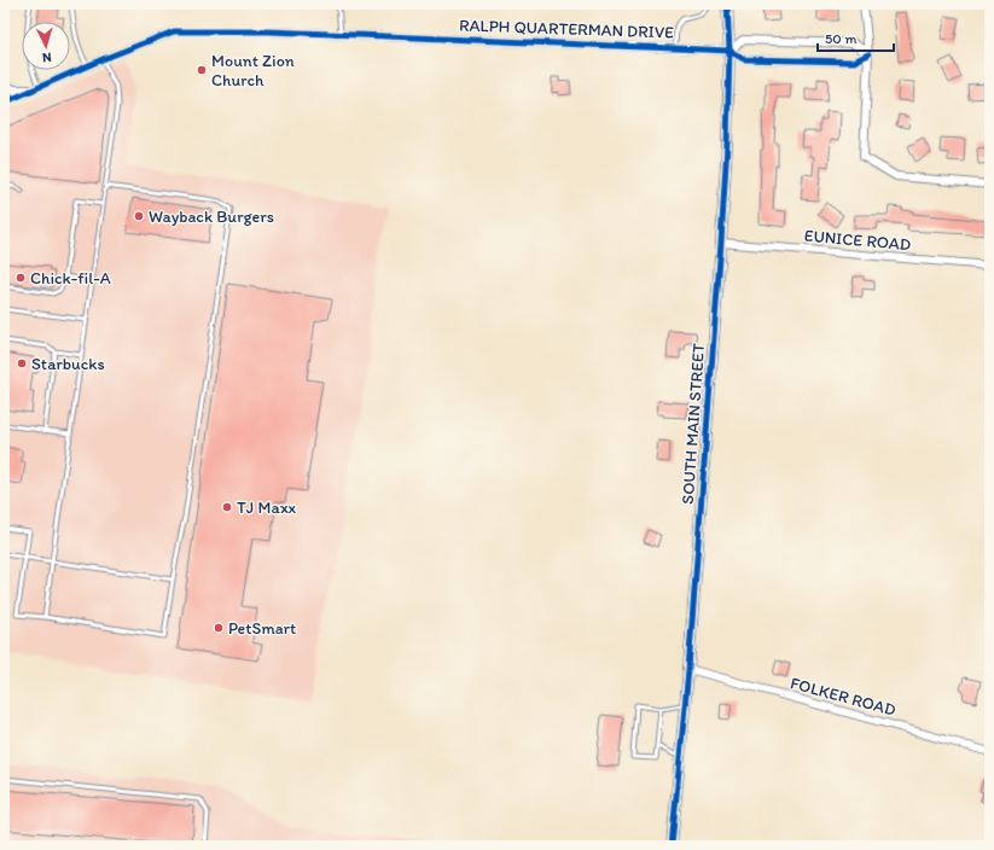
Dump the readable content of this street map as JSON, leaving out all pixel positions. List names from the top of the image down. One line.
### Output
{"streets":{"street":["RALPH QUARTERMAN DRIVE","EUNICE ROAD","SOUTH MAIN STREET","FOLKER ROAD"]},"crossings":[["RALPH QUARTERMAN DRIVE","SOUTH MAIN STREET"],["EUNICE ROAD","SOUTH MAIN STREET"],["SOUTH MAIN STREET","FOLKER ROAD"]],"places":["Mount Zion Church","Wayback Burgers","Chick-fil-A","Starbucks","TJ Maxx","PetSmart"],"scale_bar":"50 m","north":"bottom"}
